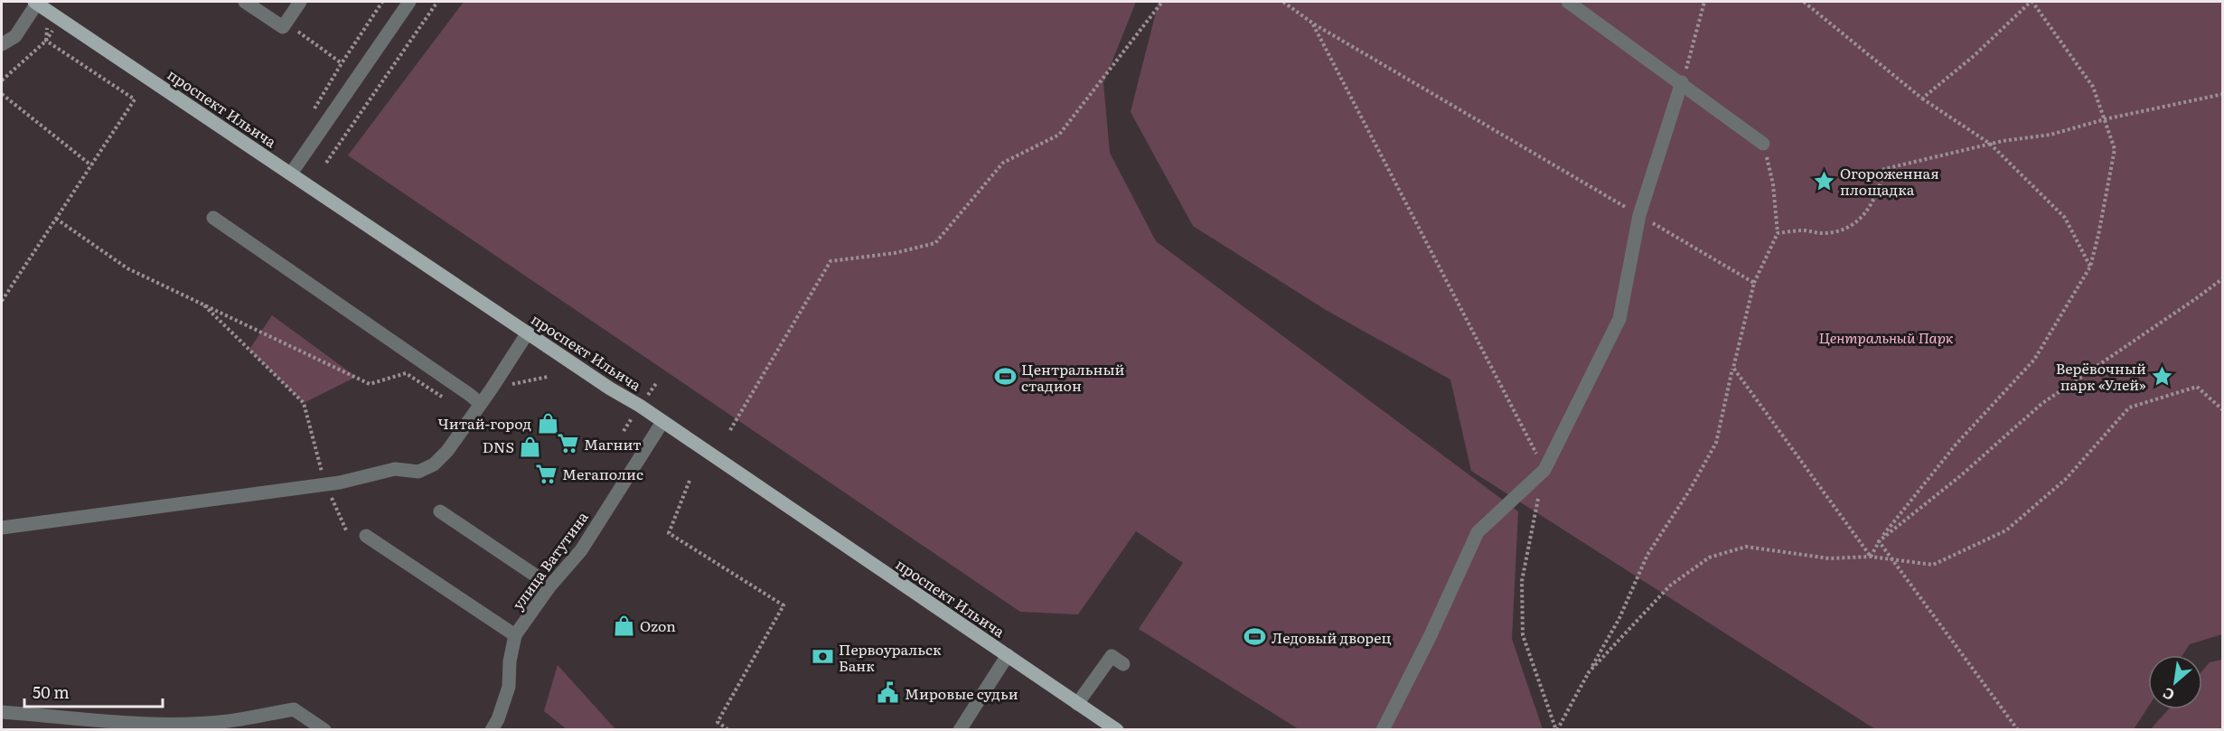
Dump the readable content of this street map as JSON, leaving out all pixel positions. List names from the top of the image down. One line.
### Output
{"streets":{"main road":["проспект Ильича"],"street":["улица Ватутина"]},"crossings":[["проспект Ильича","улица Ватутина"]],"parks":["Центральный Парк"],"places":{"place":["Огороженная площадка","Верёвочный парк «Улей»"],"sports":["Центральный стадион","Ледовый дворец"],"shop":["Читай-город","DNS","Ozon"],"supermarket":["Магнит","Мегаполис"],"bank":["Первоуральск Банк"],"public building":["Мировые судьи"]},"scale_bar":"50 m","north":"bottom left"}
